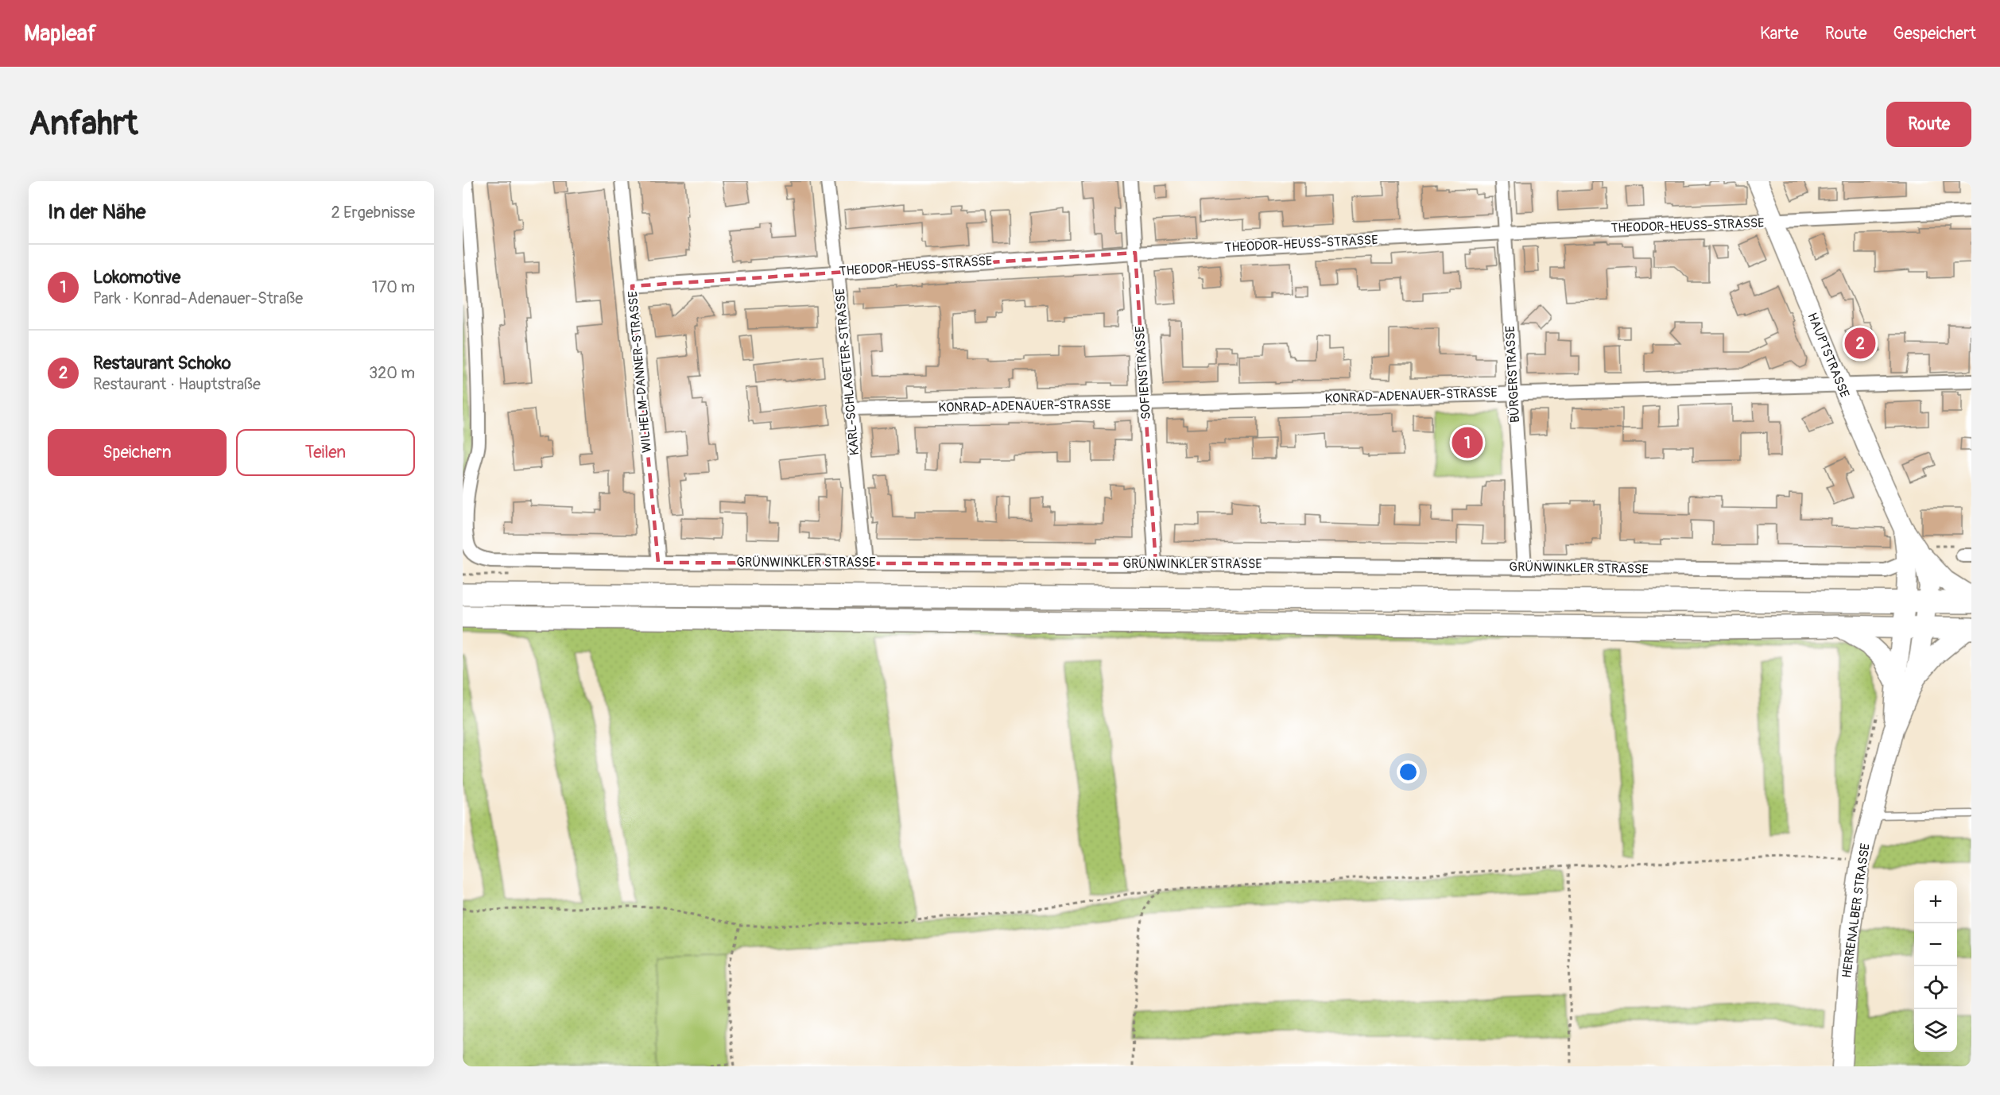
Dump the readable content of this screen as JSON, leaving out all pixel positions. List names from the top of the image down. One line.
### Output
{"streets":{"street":["THEODOR-HEUSS-STRASSE","HAUPTSTRASSE","WILHELM-DANNER-STRASSE","KARL-SCHLAGETER-STRASSE","SOFIENSTRASSE","BÜRGERSTRASSE","KONRAD-ADENAUER-STRASSE","GRÜNWINKLER STRASSE","HERRENALBER STRASSE"]},"crossings":[["THEODOR-HEUSS-STRASSE","HAUPTSTRASSE"],["THEODOR-HEUSS-STRASSE","WILHELM-DANNER-STRASSE"],["THEODOR-HEUSS-STRASSE","KARL-SCHLAGETER-STRASSE"],["THEODOR-HEUSS-STRASSE","SOFIENSTRASSE"],["THEODOR-HEUSS-STRASSE","BÜRGERSTRASSE"],["HAUPTSTRASSE","KONRAD-ADENAUER-STRASSE"],["HAUPTSTRASSE","GRÜNWINKLER STRASSE"],["HAUPTSTRASSE","HERRENALBER STRASSE"],["WILHELM-DANNER-STRASSE","GRÜNWINKLER STRASSE"],["KARL-SCHLAGETER-STRASSE","KONRAD-ADENAUER-STRASSE"],["KARL-SCHLAGETER-STRASSE","GRÜNWINKLER STRASSE"],["SOFIENSTRASSE","KONRAD-ADENAUER-STRASSE"],["SOFIENSTRASSE","GRÜNWINKLER STRASSE"],["BÜRGERSTRASSE","KONRAD-ADENAUER-STRASSE"],["BÜRGERSTRASSE","GRÜNWINKLER STRASSE"]],"page":{"header":"Mapleaf","nav":["Karte","Route","Gespeichert"],"buttons":["Route",["Speichern","Teilen"]],"title":"Anfahrt","heading":["In der Nähe","2 Ergebnisse"],"list":[{"mark":"1","name":"Lokomotive","note":"Park · Konrad-Adenauer-Straße","value":"170 m"},{"mark":"2","name":"Restaurant Schoko","note":"Restaurant · Hauptstraße","value":"320 m"}],"pins":["2","1"],"map_buttons":["+","−"]}}
